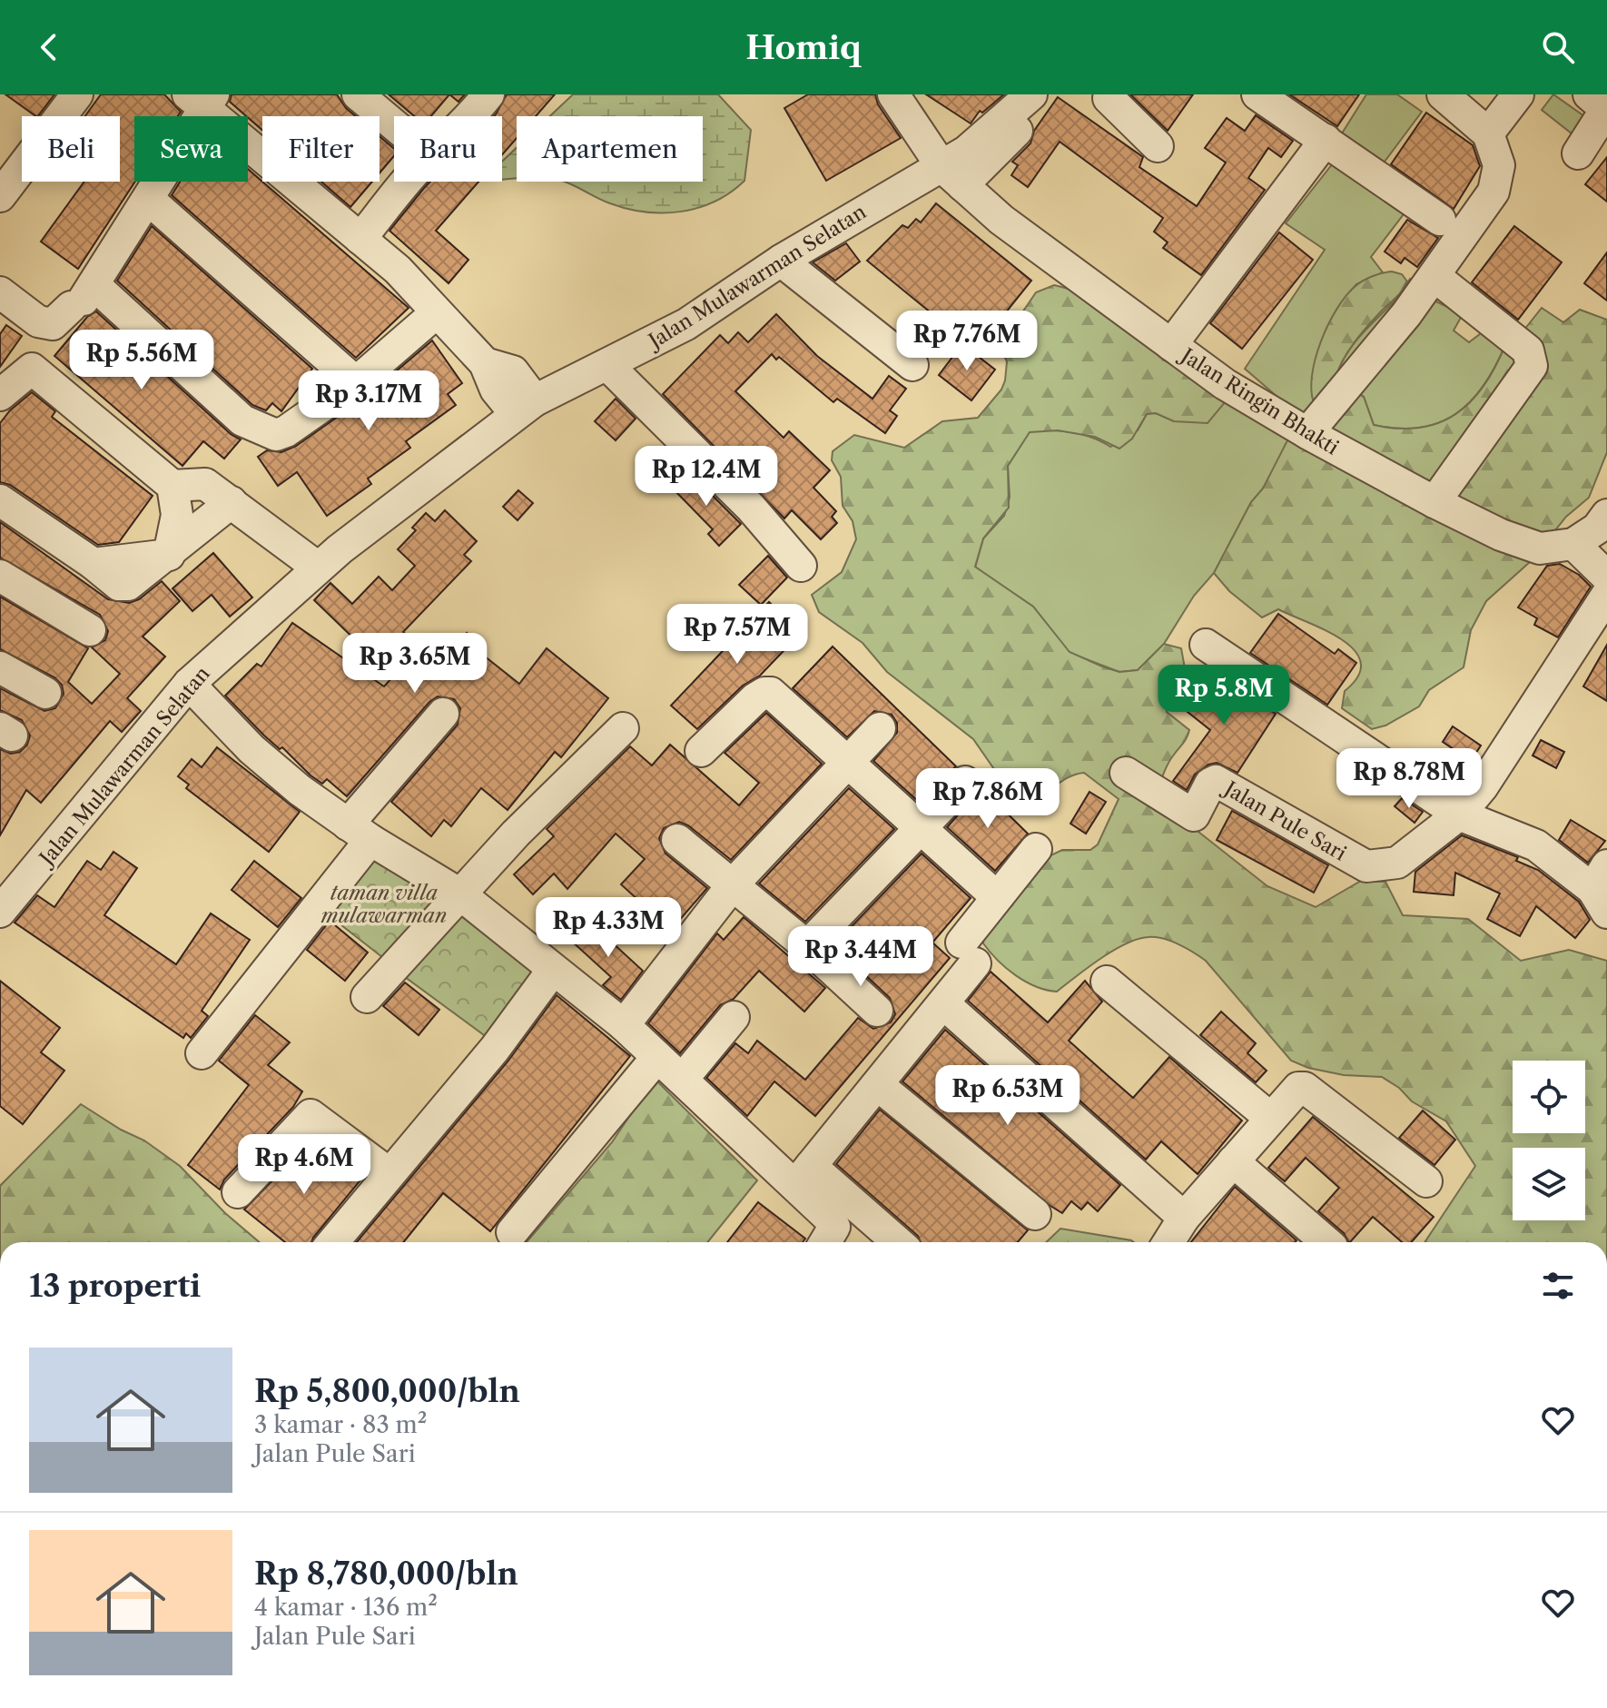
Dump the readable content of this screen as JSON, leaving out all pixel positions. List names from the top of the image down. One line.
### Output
{"streets":{"street":["Jalan Mulawarman Selatan","Jalan Ringin Bhakti","Jalan Pule Sari"]},"crossings":[["Jalan Mulawarman Selatan","Jalan Ringin Bhakti"]],"parks":["taman villa mulawarman"],"page":{"header":"Homiq","chip":["Beli","Sewa","Filter","Baru","Apartemen"],"price":["Rp 7.76M","Rp 5.56M","Rp 3.17M","Rp 12.4M","Rp 7.57M","Rp 3.65M","Rp 5.8M","Rp 8.78M","Rp 7.86M","Rp 4.33M","Rp 3.44M","Rp 6.53M","Rp 4.6M"],"heading":"13 properti","list":[{"name":"Rp 5,800,000/bln","note":"3 kamar · 83 m² · Jalan Pule Sari"},{"name":"Rp 8,780,000/bln","note":"4 kamar · 136 m² · Jalan Pule Sari"}]}}
